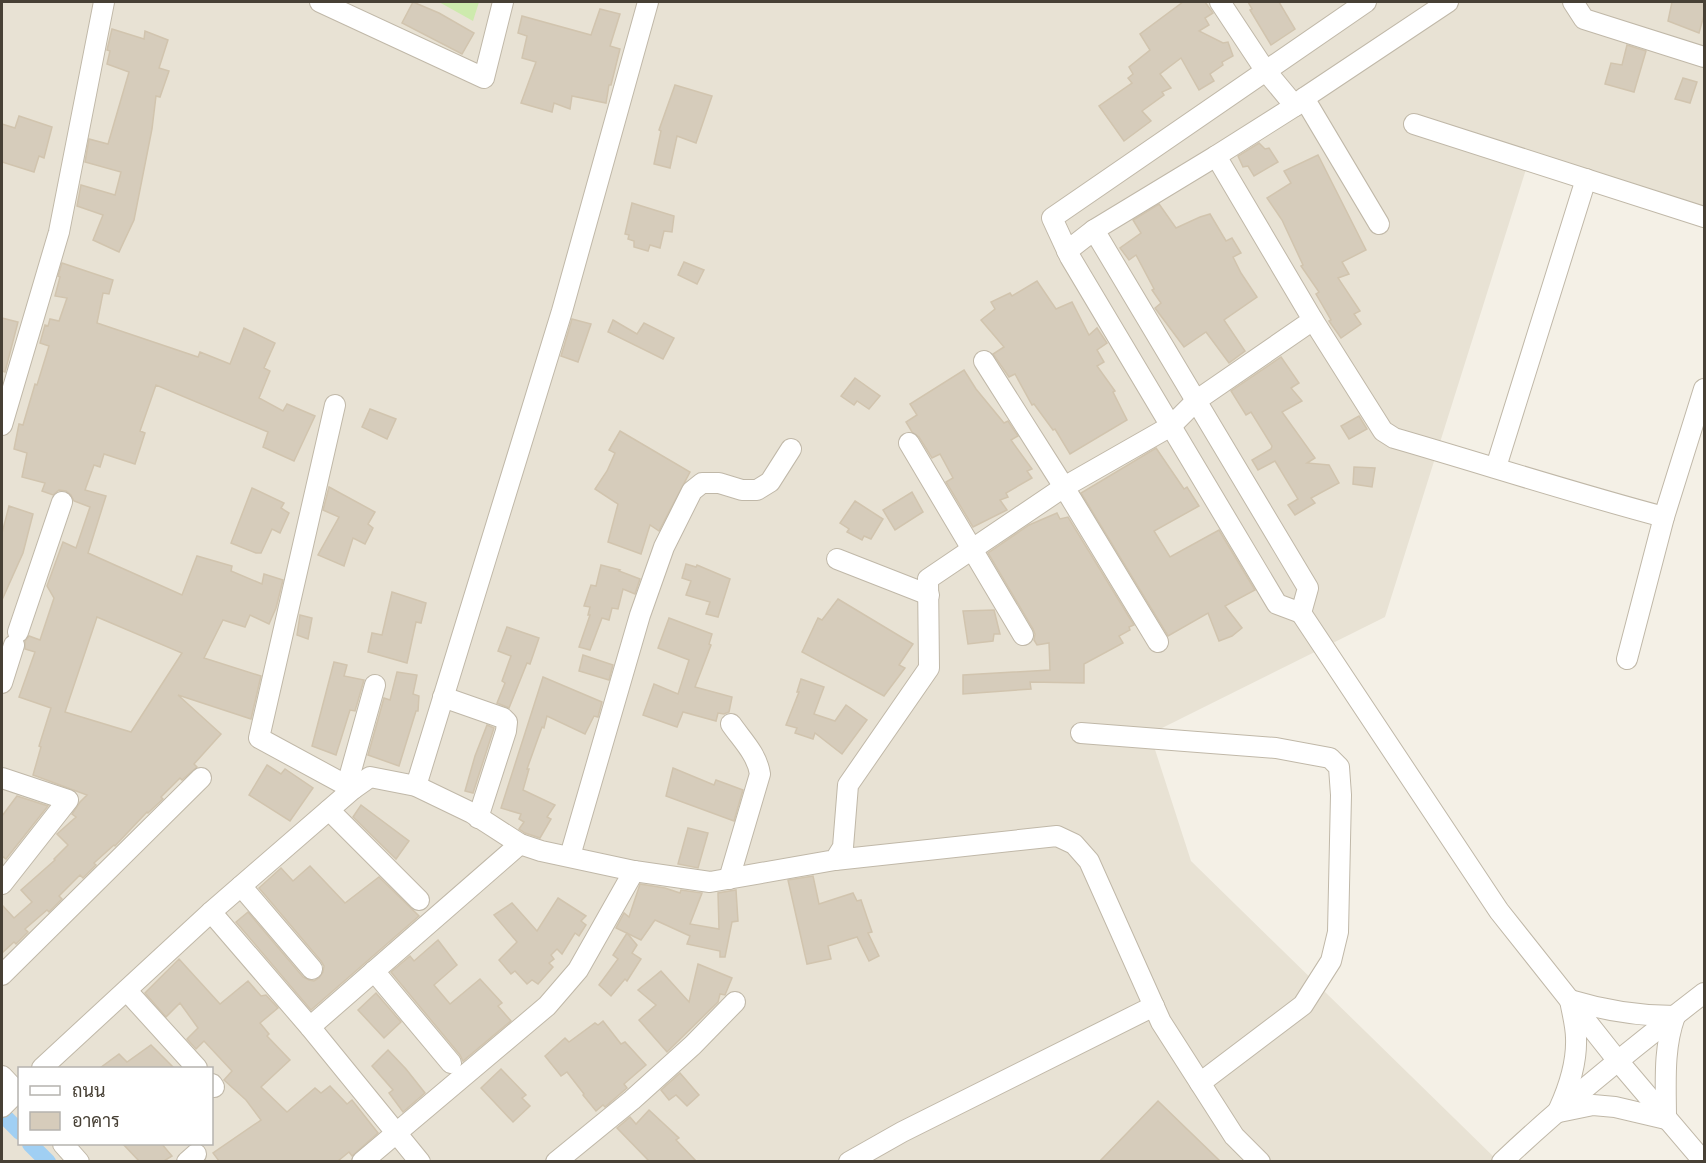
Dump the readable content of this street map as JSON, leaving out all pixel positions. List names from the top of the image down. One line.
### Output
{"legend":["ถนน","อาคาร"]}
